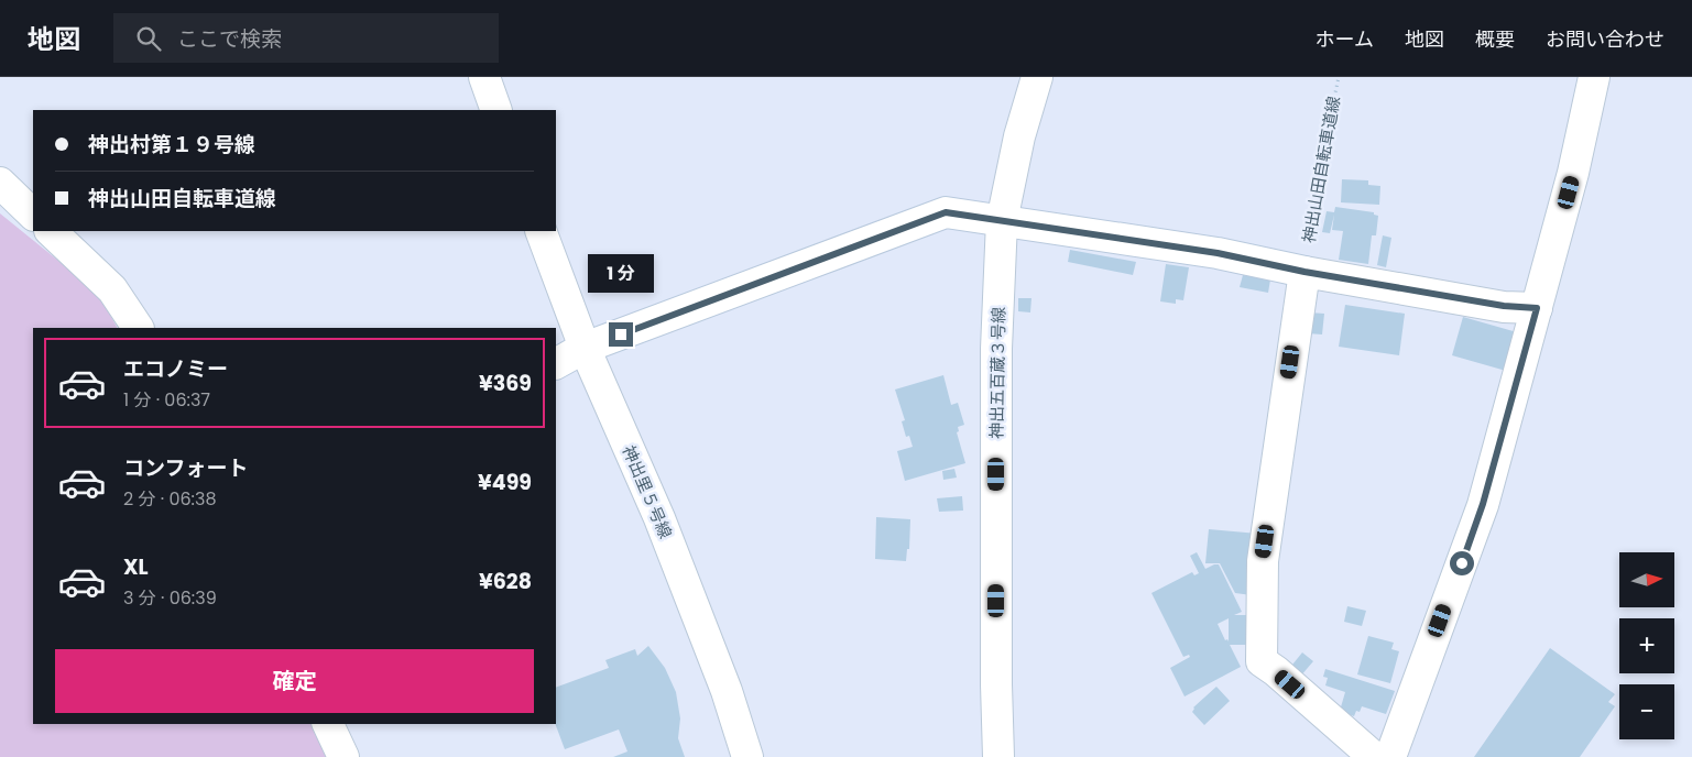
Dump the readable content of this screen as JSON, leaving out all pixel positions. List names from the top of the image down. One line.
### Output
{"streets":{"street":["神出五百蔵３号線","神出里５号線"],"path":["神出山田自転車道線"]},"north":"right","page":{"header":"地図","search":"ここで検索","nav":["ホーム","地図","概要","お問い合わせ"],"banner":["神出村第１９号線","神出山田自転車道線"],"bubble":"1 分","list":[{"name":"エコノミー","note":"1 分 · 06:37","value":"¥369"},{"name":"コンフォート","note":"2 分 · 06:38","value":"¥499"},{"name":"XL","note":"3 分 · 06:39","value":"¥628"}],"map_buttons":["+","−"],"buttons":"確定"}}
